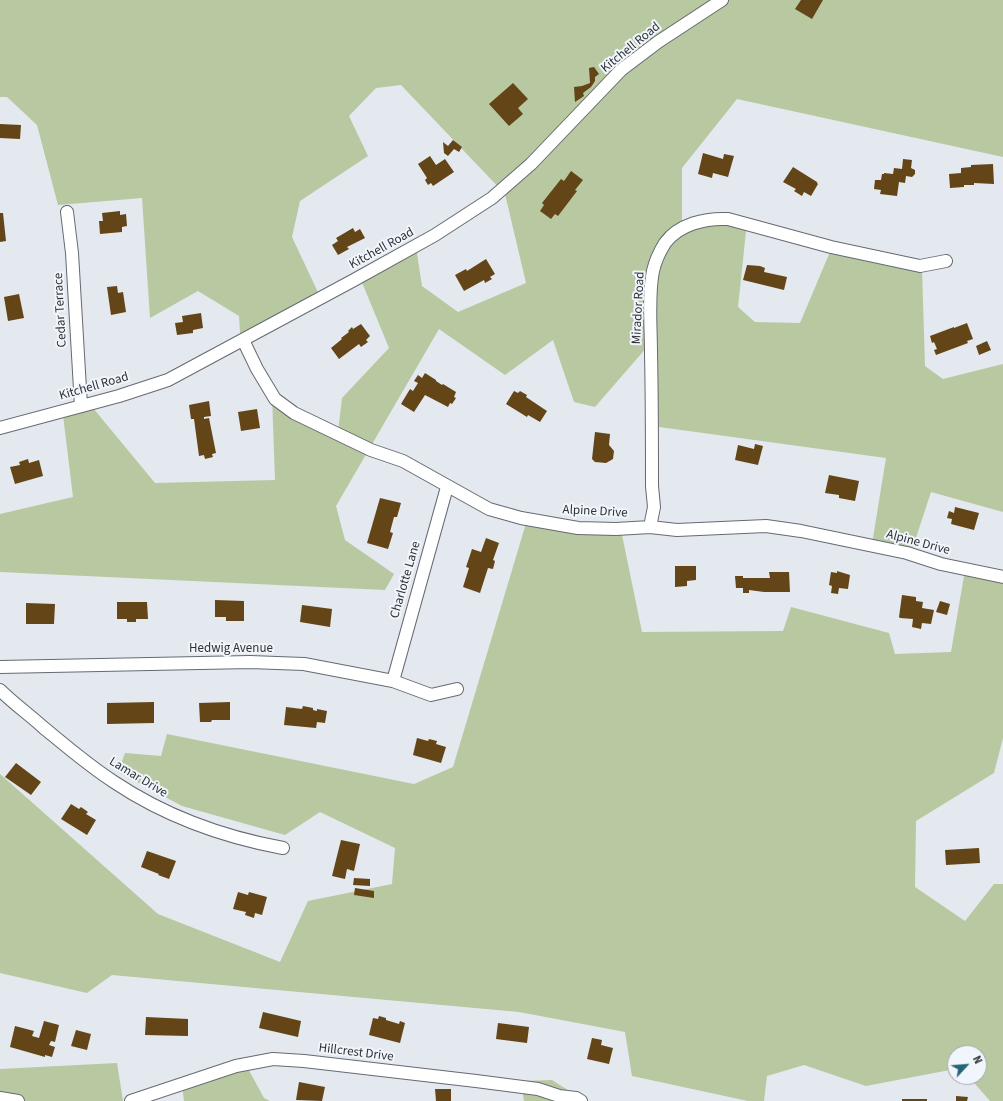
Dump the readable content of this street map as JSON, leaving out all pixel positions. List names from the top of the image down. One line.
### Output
{"streets":{"street":["Kitchell Road","Mirador Road","Cedar Terrace","Alpine Drive","Charlotte Lane","Hedwig Avenue","Lamar Drive","Hillcrest Drive"]},"crossings":[["Kitchell Road","Cedar Terrace"],["Kitchell Road","Alpine Drive"],["Mirador Road","Alpine Drive"],["Alpine Drive","Charlotte Lane"],["Charlotte Lane","Hedwig Avenue"]],"north":"top right"}
